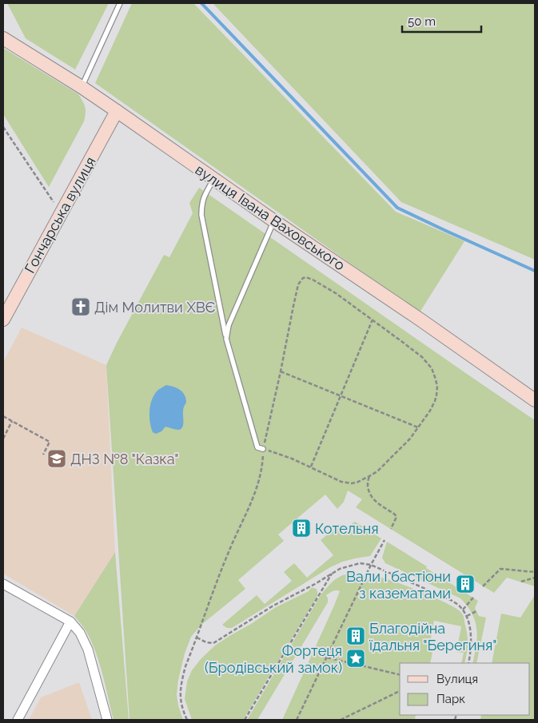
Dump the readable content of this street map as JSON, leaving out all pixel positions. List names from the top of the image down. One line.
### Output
{"streets":{"main road":["Гончарська вулиця","вулиця Івана Ваховського"]},"crossings":[["Гончарська вулиця","вулиця Івана Ваховського"]],"places":{"church":["Дім Молитви ХВЄ"],"school or university":["ДНЗ №8 \"Казка\""],"building":["Котельня","Вали і бастіони з казематами","Благодійна їдальня \"Берегиня\""],"place":["Фортеця (Бродівський замок)"]},"legend":["Вулиця","Парк"],"scale_bar":"50 m"}
